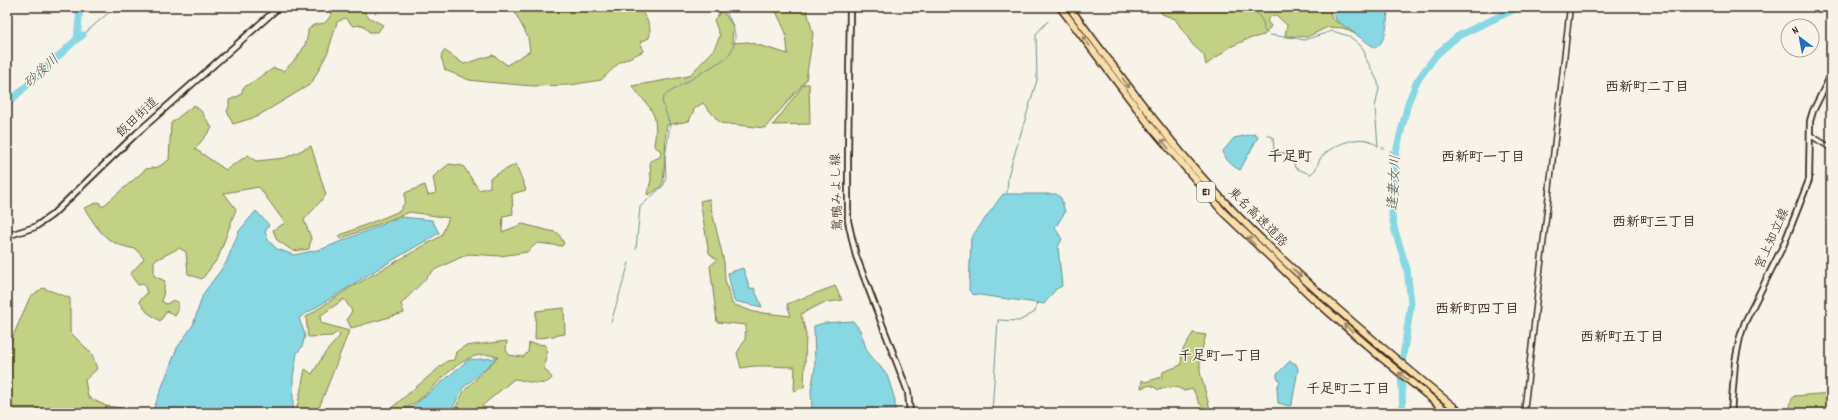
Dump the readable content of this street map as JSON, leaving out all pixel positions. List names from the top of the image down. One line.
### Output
{"streets":{"highway":["E1","東名高速道路"],"main road":["飯田街道","鴛鴨みよし線","宮上知立線"]},"districts":["西新町二丁目","千足町","西新町一丁目","西新町三丁目","西新町四丁目","西新町五丁目","千足町一丁目","千足町二丁目"],"water":["砂後川","逢妻女川"],"north":"top left"}
